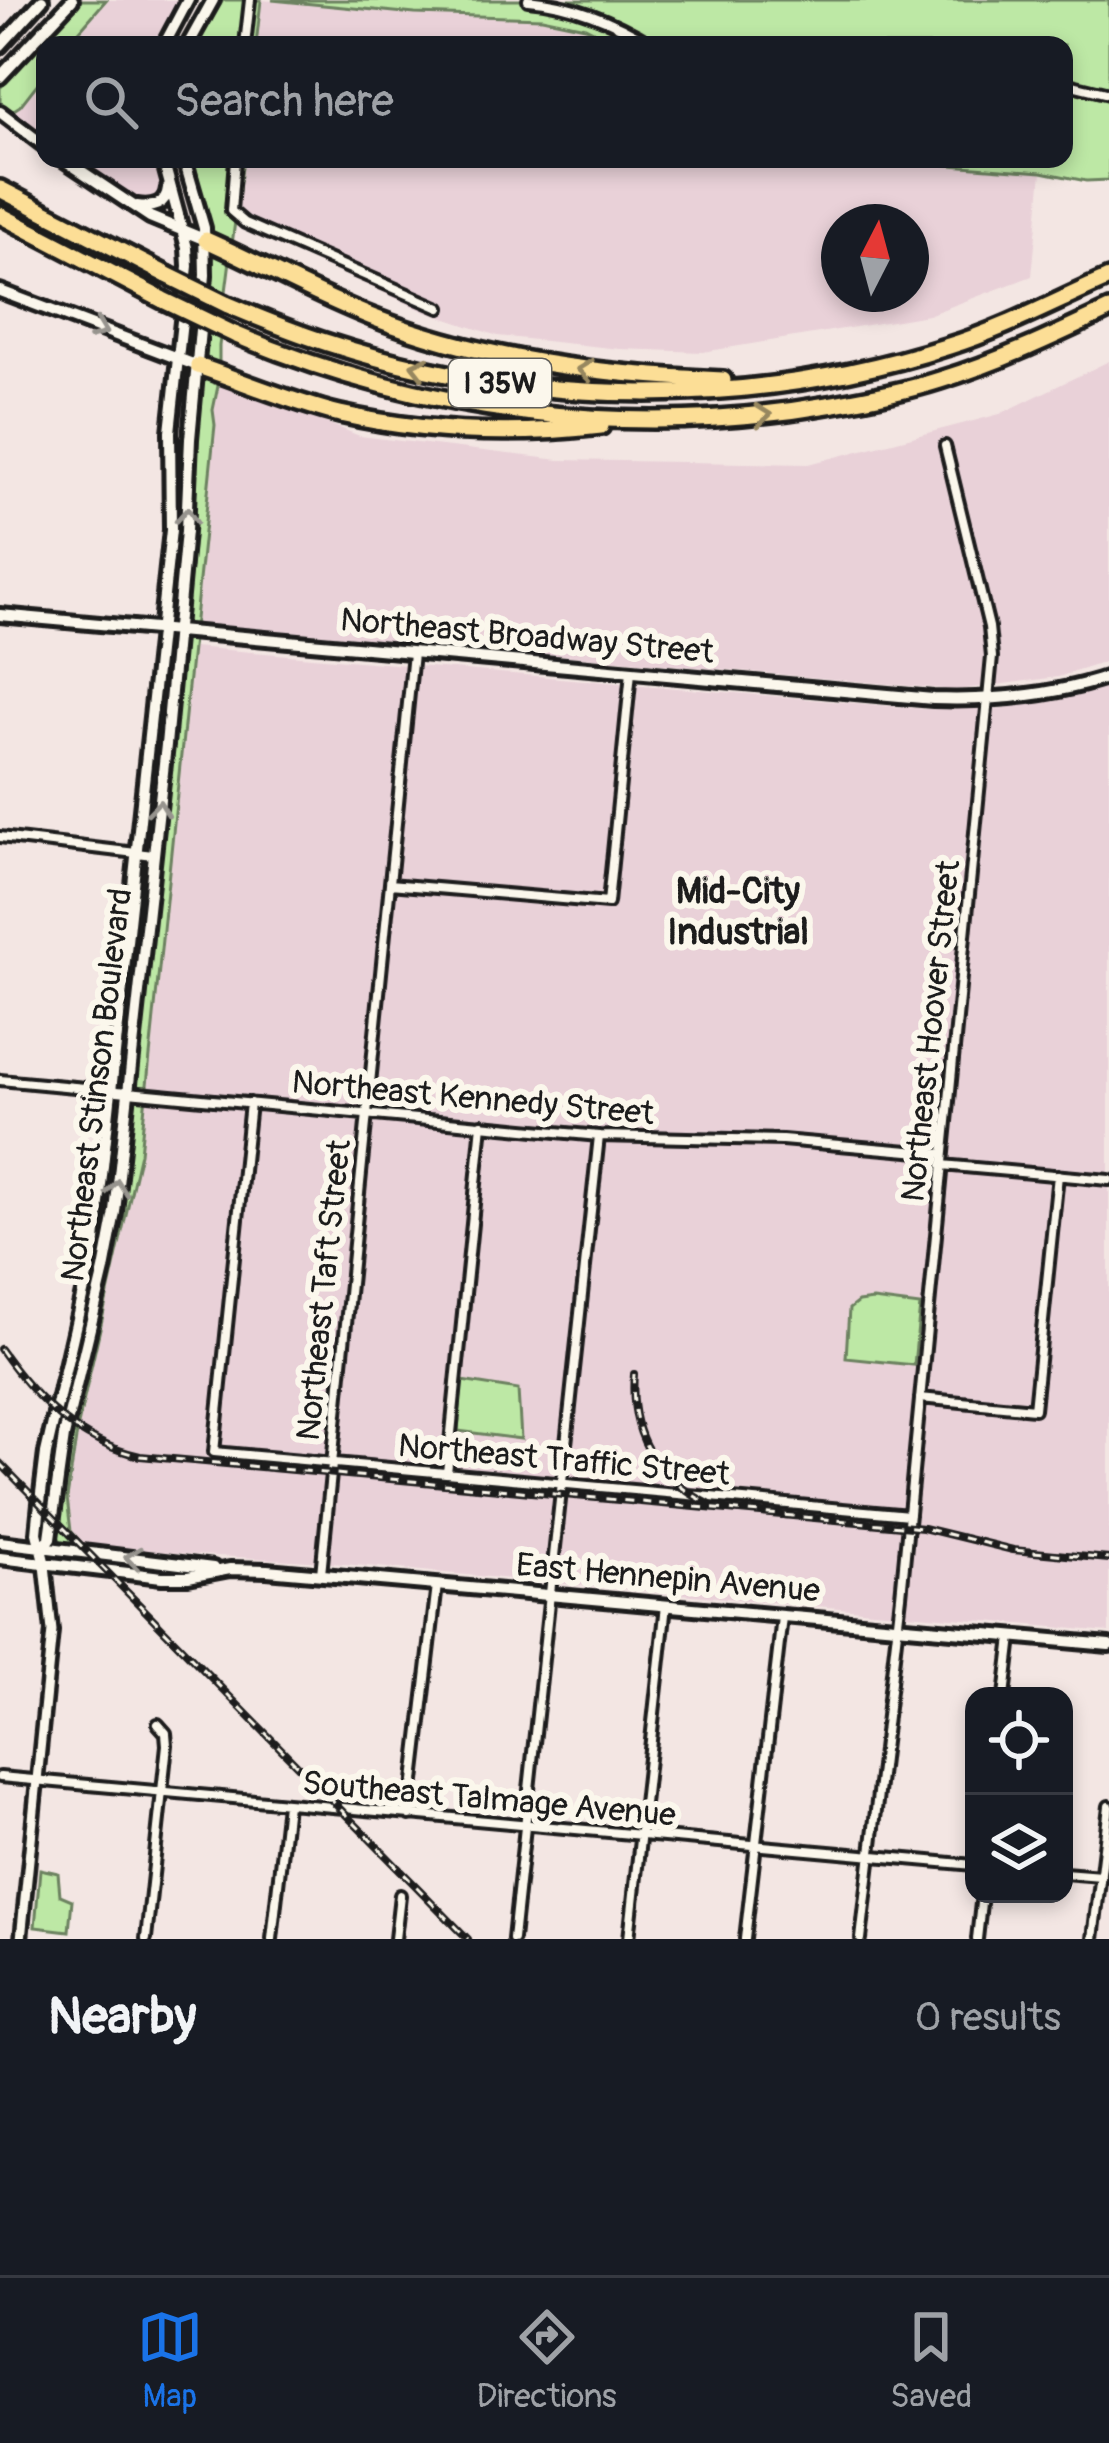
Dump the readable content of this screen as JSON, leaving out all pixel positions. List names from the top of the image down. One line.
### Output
{"streets":{"highway":["I 35W"],"main road":["Northeast Broadway Street","Northeast Stinson Boulevard","East Hennepin Avenue"],"street":["Northeast Hoover Street","Northeast Kennedy Street","Northeast Taft Street","Northeast Traffic Street","Southeast Talmage Avenue"]},"crossings":[["Northeast Broadway Street","Northeast Hoover Street"],["Northeast Broadway Street","Northeast Stinson Boulevard"],["Northeast Broadway Street","Northeast Taft Street"],["Northeast Hoover Street","Northeast Kennedy Street"],["Northeast Hoover Street","Northeast Traffic Street"],["Northeast Hoover Street","East Hennepin Avenue"],["Northeast Hoover Street","Southeast Talmage Avenue"],["Northeast Stinson Boulevard","Northeast Kennedy Street"],["Northeast Stinson Boulevard","East Hennepin Avenue"],["Northeast Kennedy Street","Northeast Taft Street"],["Northeast Kennedy Street","Northeast Traffic Street"],["Northeast Taft Street","Northeast Traffic Street"],["Northeast Taft Street","East Hennepin Avenue"]],"districts":["Mid-City Industrial"],"north":"top","page":{"search":"Search here","heading":["Nearby","0 results"],"nav":["Map","Directions","Saved"]}}
